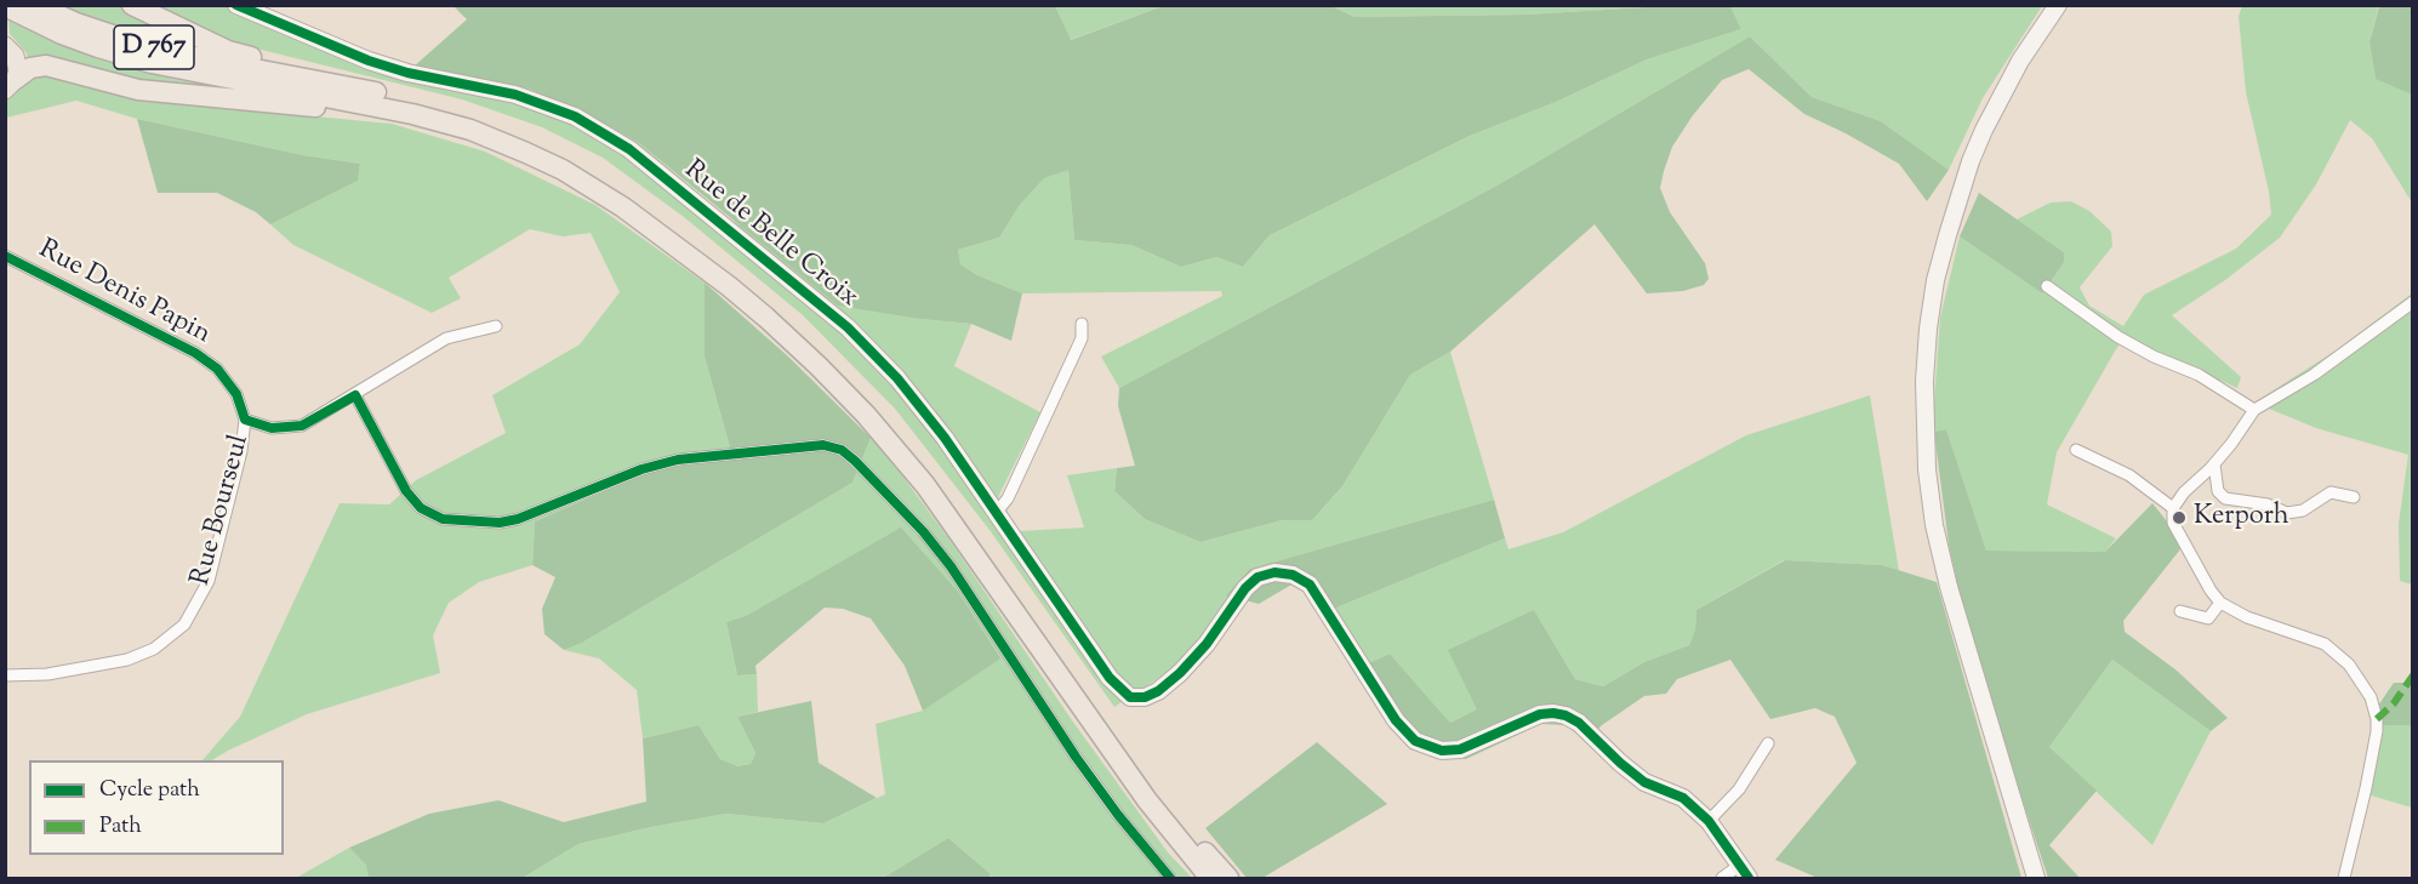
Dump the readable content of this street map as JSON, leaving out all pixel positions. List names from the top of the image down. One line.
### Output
{"streets":{"highway":["D 767"],"street":["Rue de Belle Croix","Rue Denis Papin","Rue Bourseul"]},"crossings":[["Rue Denis Papin","Rue Bourseul"]],"places":["Kerporh"],"legend":["Cycle path","Path"]}
